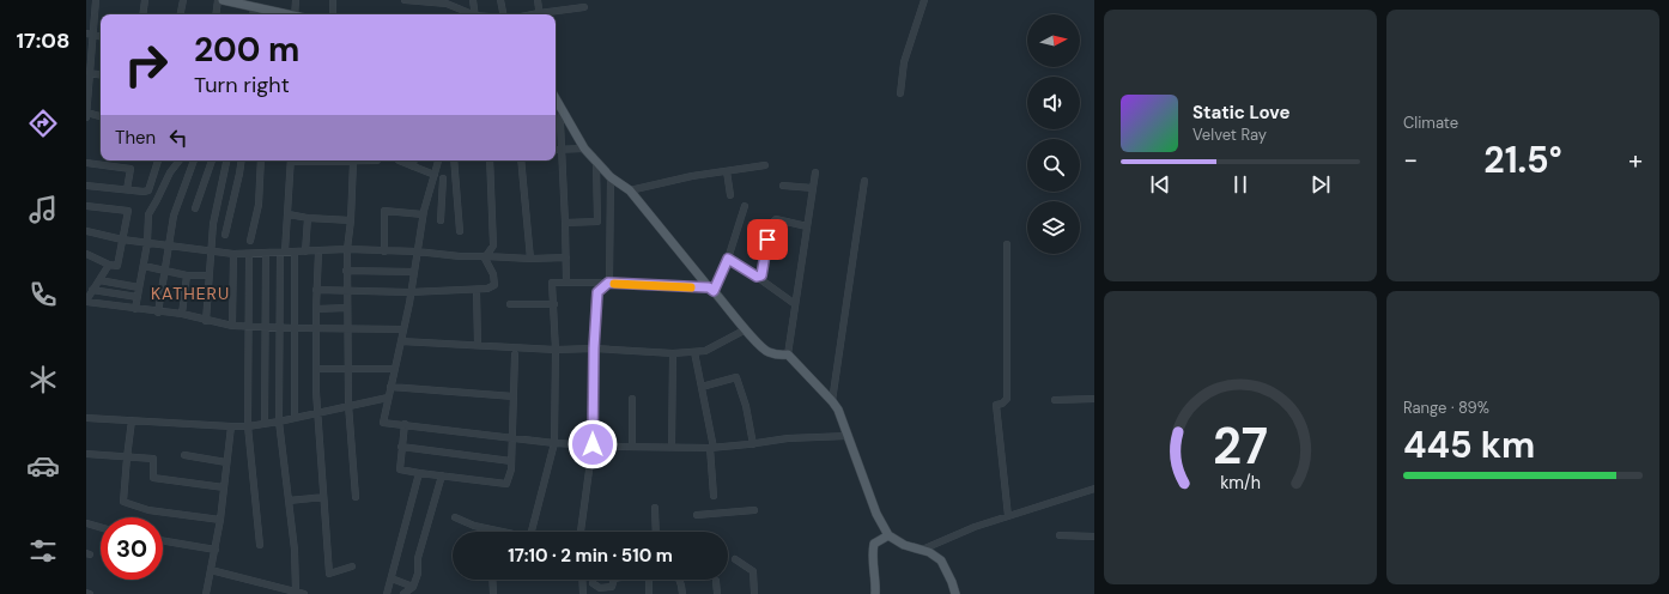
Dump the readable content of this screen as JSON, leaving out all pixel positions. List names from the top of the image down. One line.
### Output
{"districts":["KATHERU"],"north":"right","page":{"tabs":"17:08","tile":["Climate",["Range · 89%","445 km"]],"turn":["200 m","Turn right"],"song":["Static Love","Velvet Ray"],"then":"Then","heat":["−","21.5°","+"],"limit":"30","trip":"17:10 · 2 min · 510 m","gauge":["27","km/h"]}}
